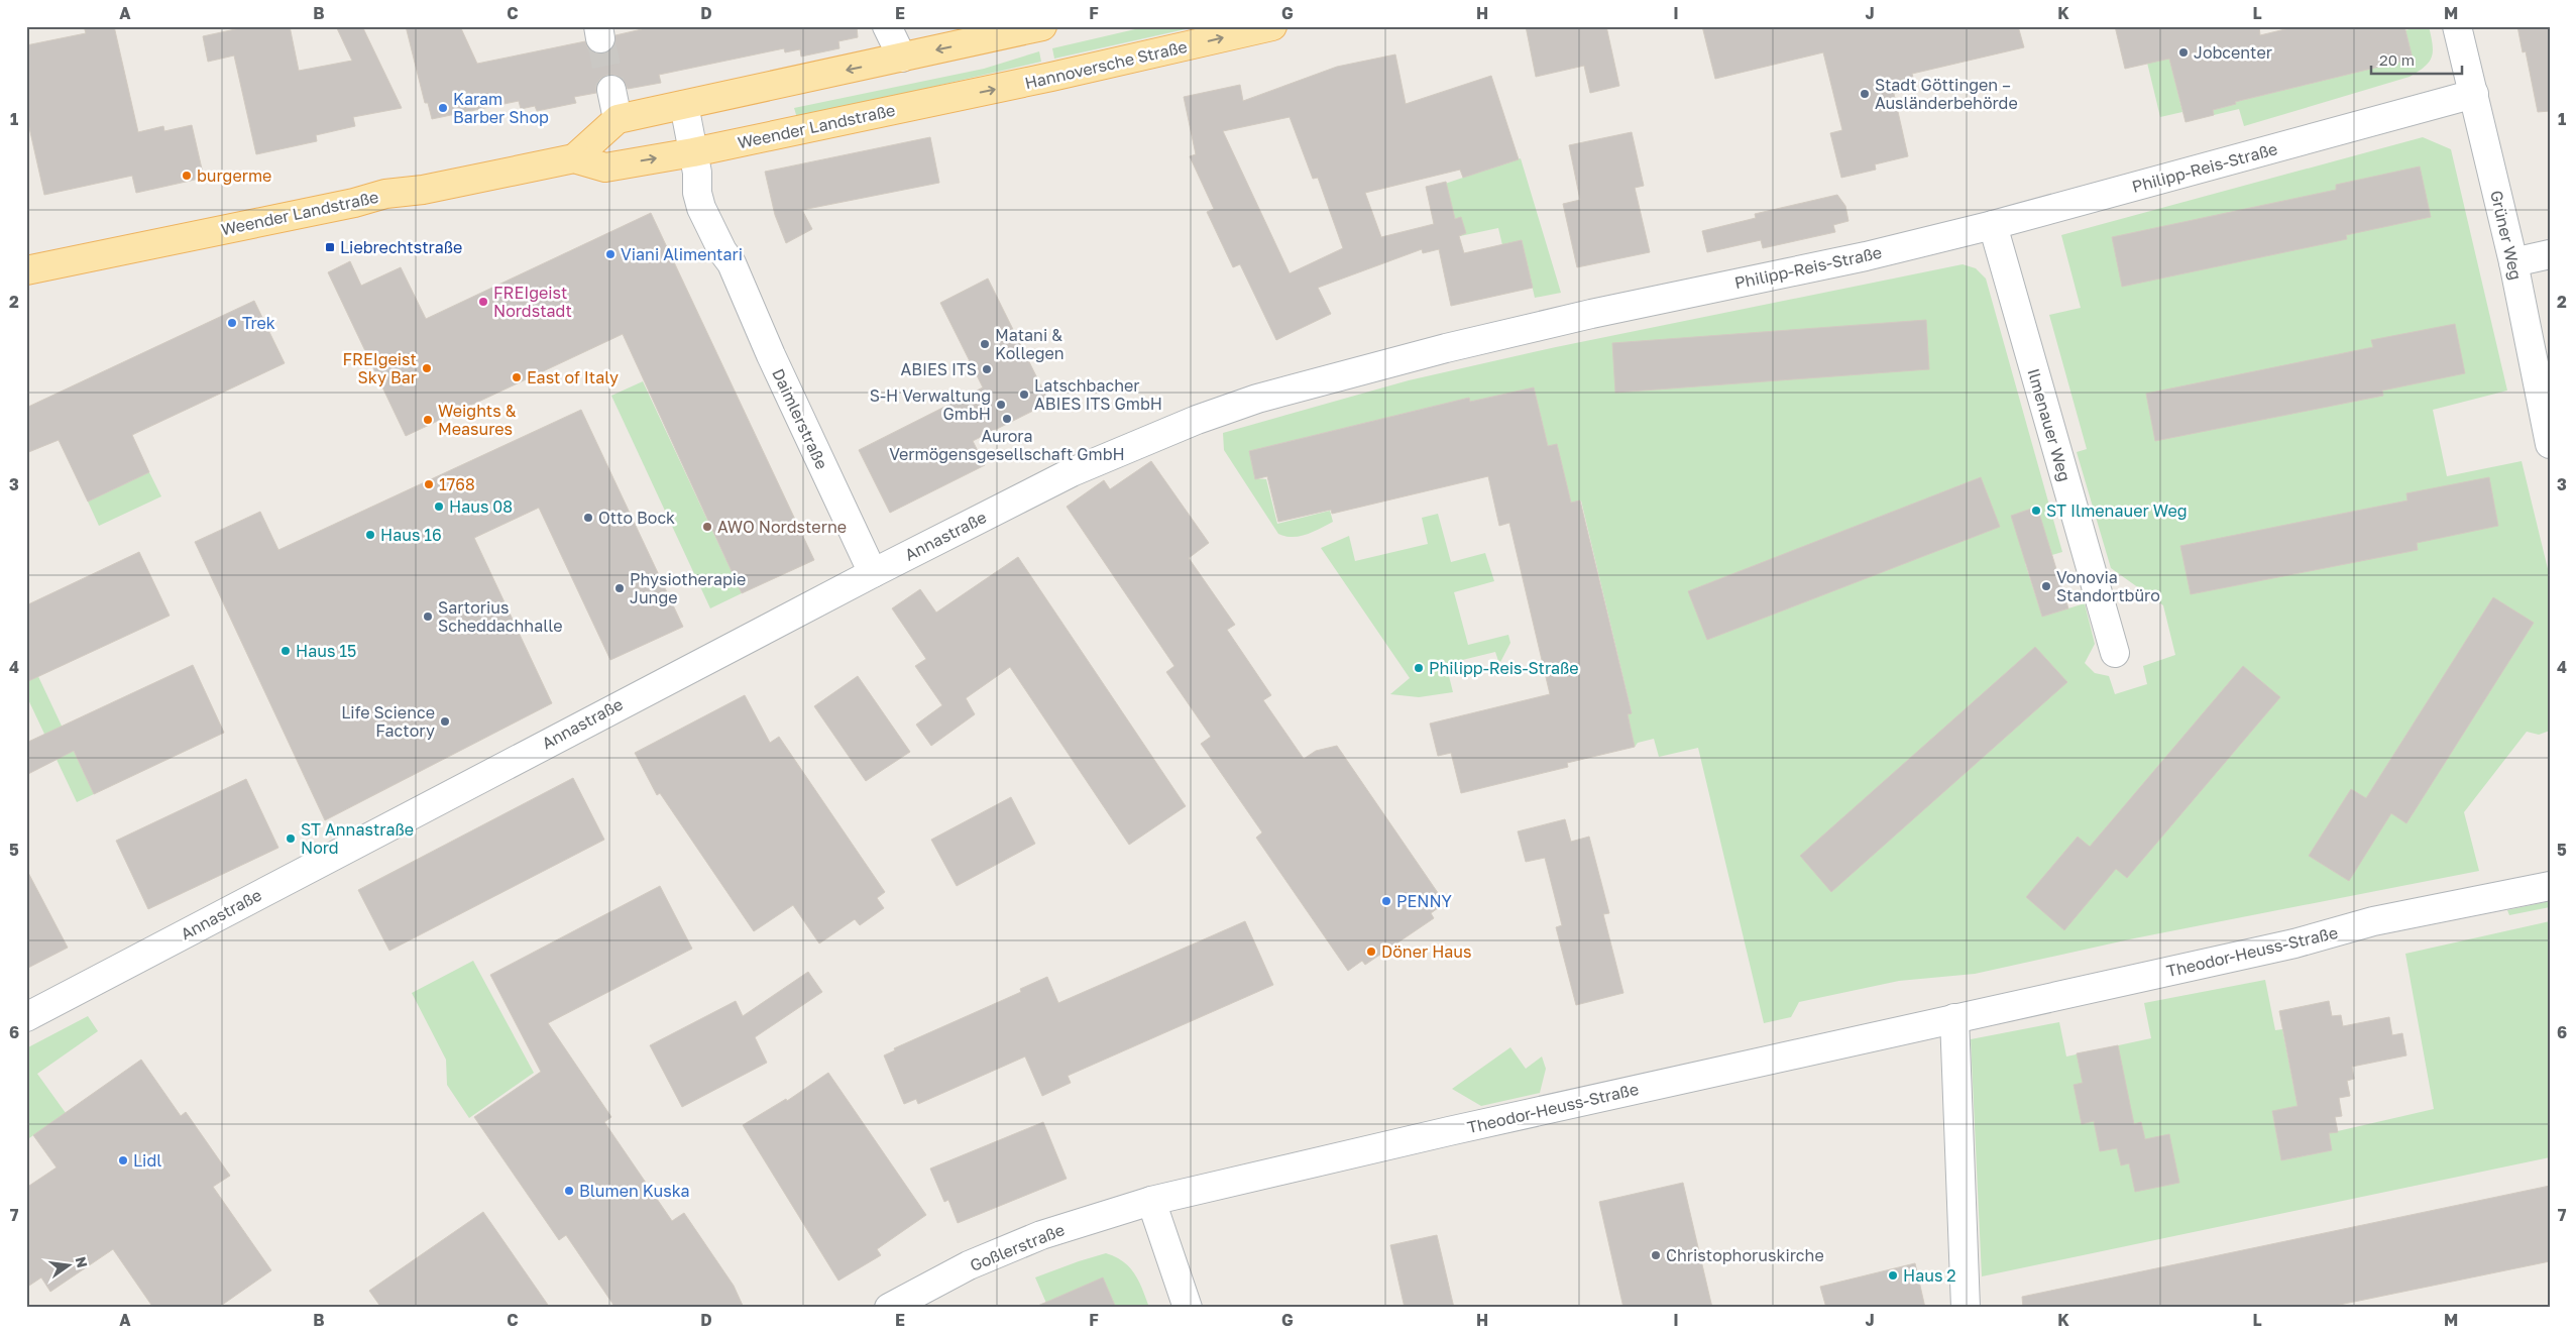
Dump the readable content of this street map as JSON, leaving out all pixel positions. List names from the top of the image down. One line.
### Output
{"streets":{"main road":["Hannoversche Straße","Weender Landstraße"],"street":["Philipp-Reis-Straße","Grüner Weg","Daimlerstraße","Ilmenauer Weg","Annastraße","Theodor-Heuss-Straße","Goßlerstraße"]},"crossings":[["Hannoversche Straße","Weender Landstraße"],["Weender Landstraße","Daimlerstraße"],["Philipp-Reis-Straße","Grüner Weg"],["Philipp-Reis-Straße","Ilmenauer Weg"],["Philipp-Reis-Straße","Annastraße"],["Daimlerstraße","Annastraße"],["Theodor-Heuss-Straße","Goßlerstraße"]],"places":{"other":["Jobcenter","Stadt Göttingen – Ausländerbehörde","Karam Barber Shop","burgerme","Viani Alimentari","FREIgeist Nordstadt","Trek","Matani & Kollegen","FREIgeist Sky Bar","ABIES ITS","East of Italy","Latschbacher ABIES ITS GmbH","S-H Verwaltung GmbH","Aurora Vermögensgesellschaft GmbH","Weights & Measures","1768","Haus 08","ST Ilmenauer Weg","Otto Bock","AWO Nordsterne","Haus 16","Vonovia Standortbüro","Physiotherapie Junge","Sartorius Scheddachhalle","Haus 15","Philipp-Reis-Straße","Life Science Factory","ST Annastraße Nord","PENNY","Döner Haus","Lidl","Blumen Kuska","Christophoruskirche","Haus 2"],"transit":["Liebrechtstraße"]},"scale_bar":"20 m","north":"right","grid":{"columns":["A","B","C","D","E","F","G","H","I","J","K","L","M"],"rows":["1","2","3","4","5","6","7"]}}
